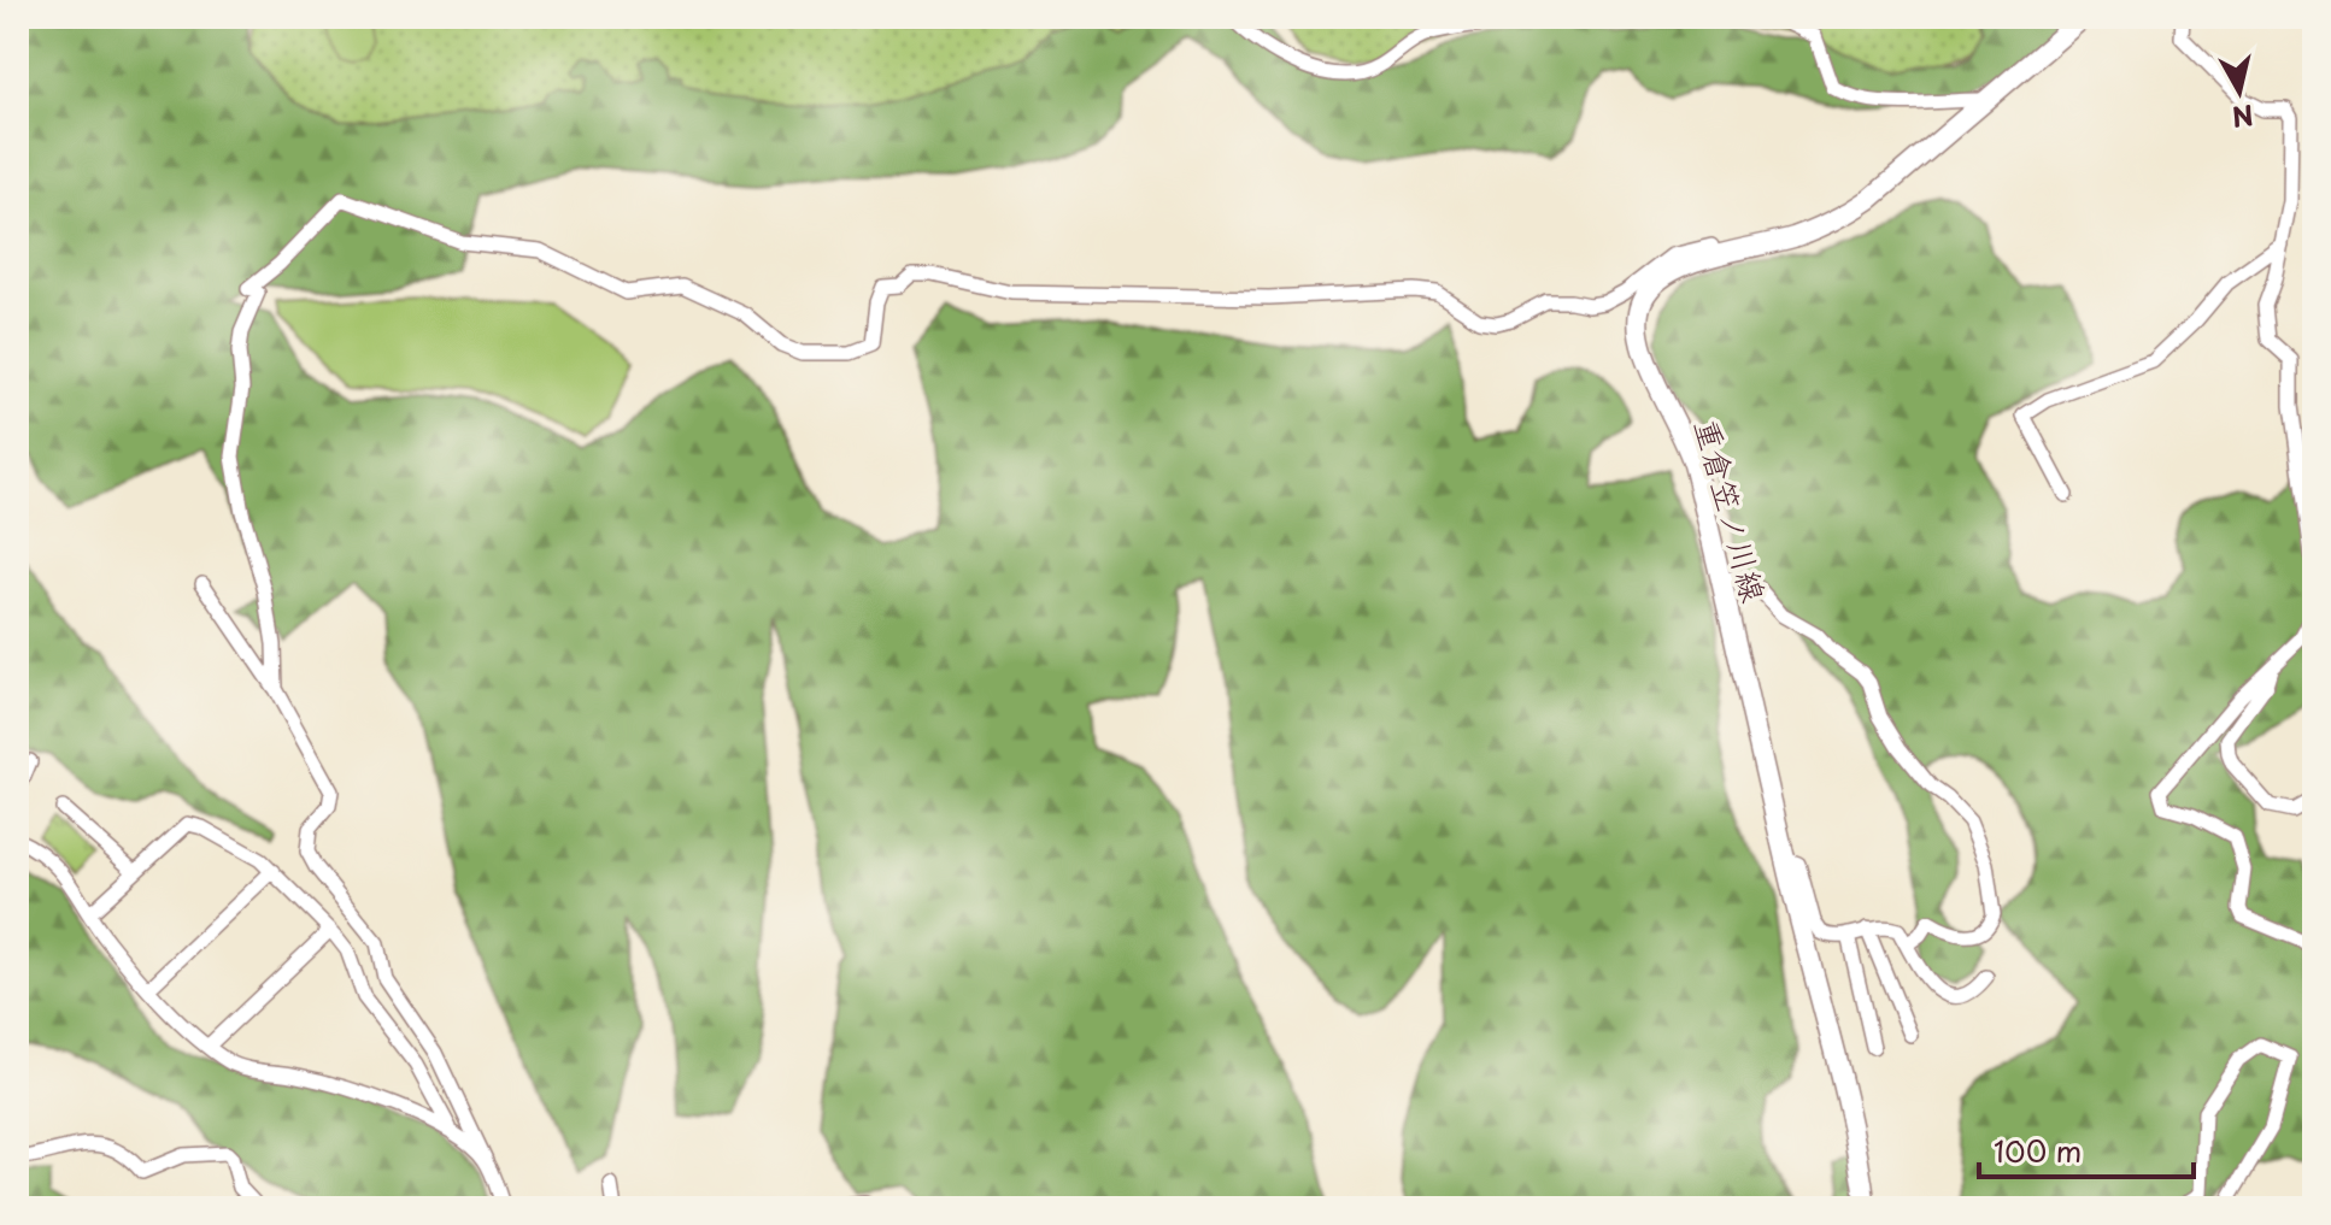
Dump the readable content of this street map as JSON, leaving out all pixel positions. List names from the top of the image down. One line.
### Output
{"streets":{"main road":["重倉笠ノ川線"]},"scale_bar":"100 m","north":"bottom"}
